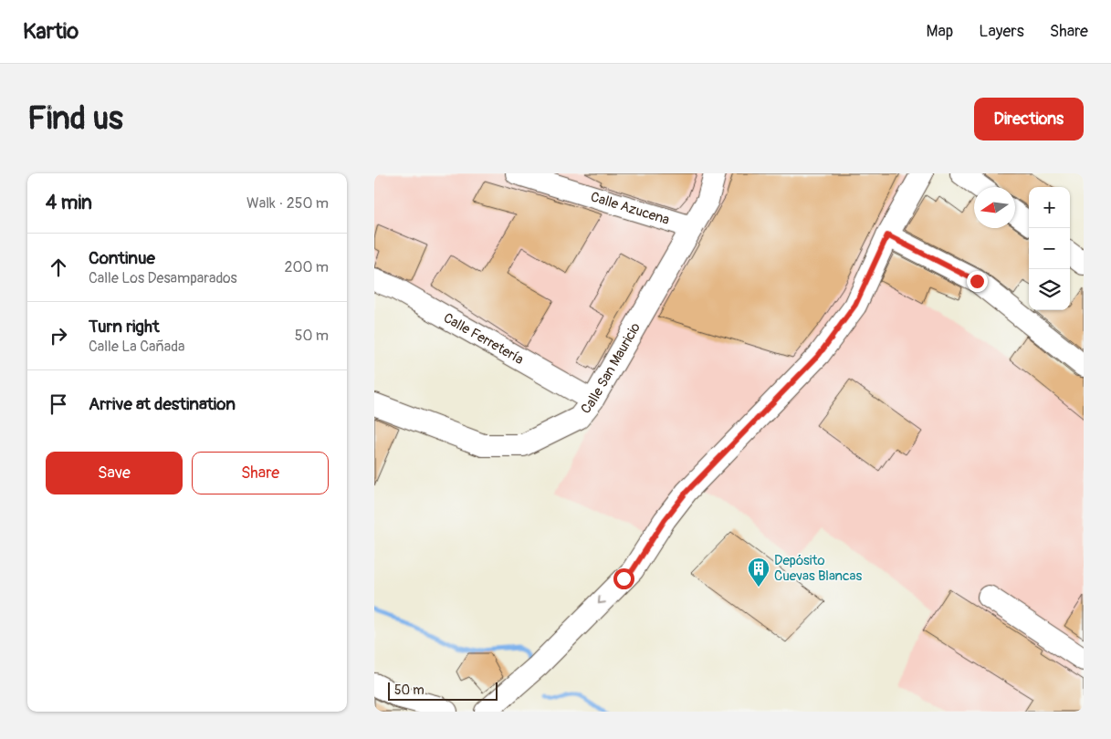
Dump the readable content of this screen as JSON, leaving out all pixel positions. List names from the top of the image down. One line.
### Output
{"streets":{"street":["Calle Azucena","Calle Ferretería","Calle San Mauricio"]},"crossings":[["Calle Azucena","Calle San Mauricio"],["Calle Ferretería","Calle San Mauricio"]],"places":{"building":["Depósito Cuevas Blancas"]},"scale_bar":"50 m","north":"left","page":{"header":"Kartio","nav":["Map","Layers","Share"],"buttons":["Directions",["Save","Share"]],"title":"Find us","heading":["4 min","Walk · 250 m"],"map_buttons":["+","−"],"list":[["Continue","Calle Los Desamparados","200 m"],["Turn right","Calle La Cañada","50 m"],"Arrive at destination"],"scale":"50 m"}}
